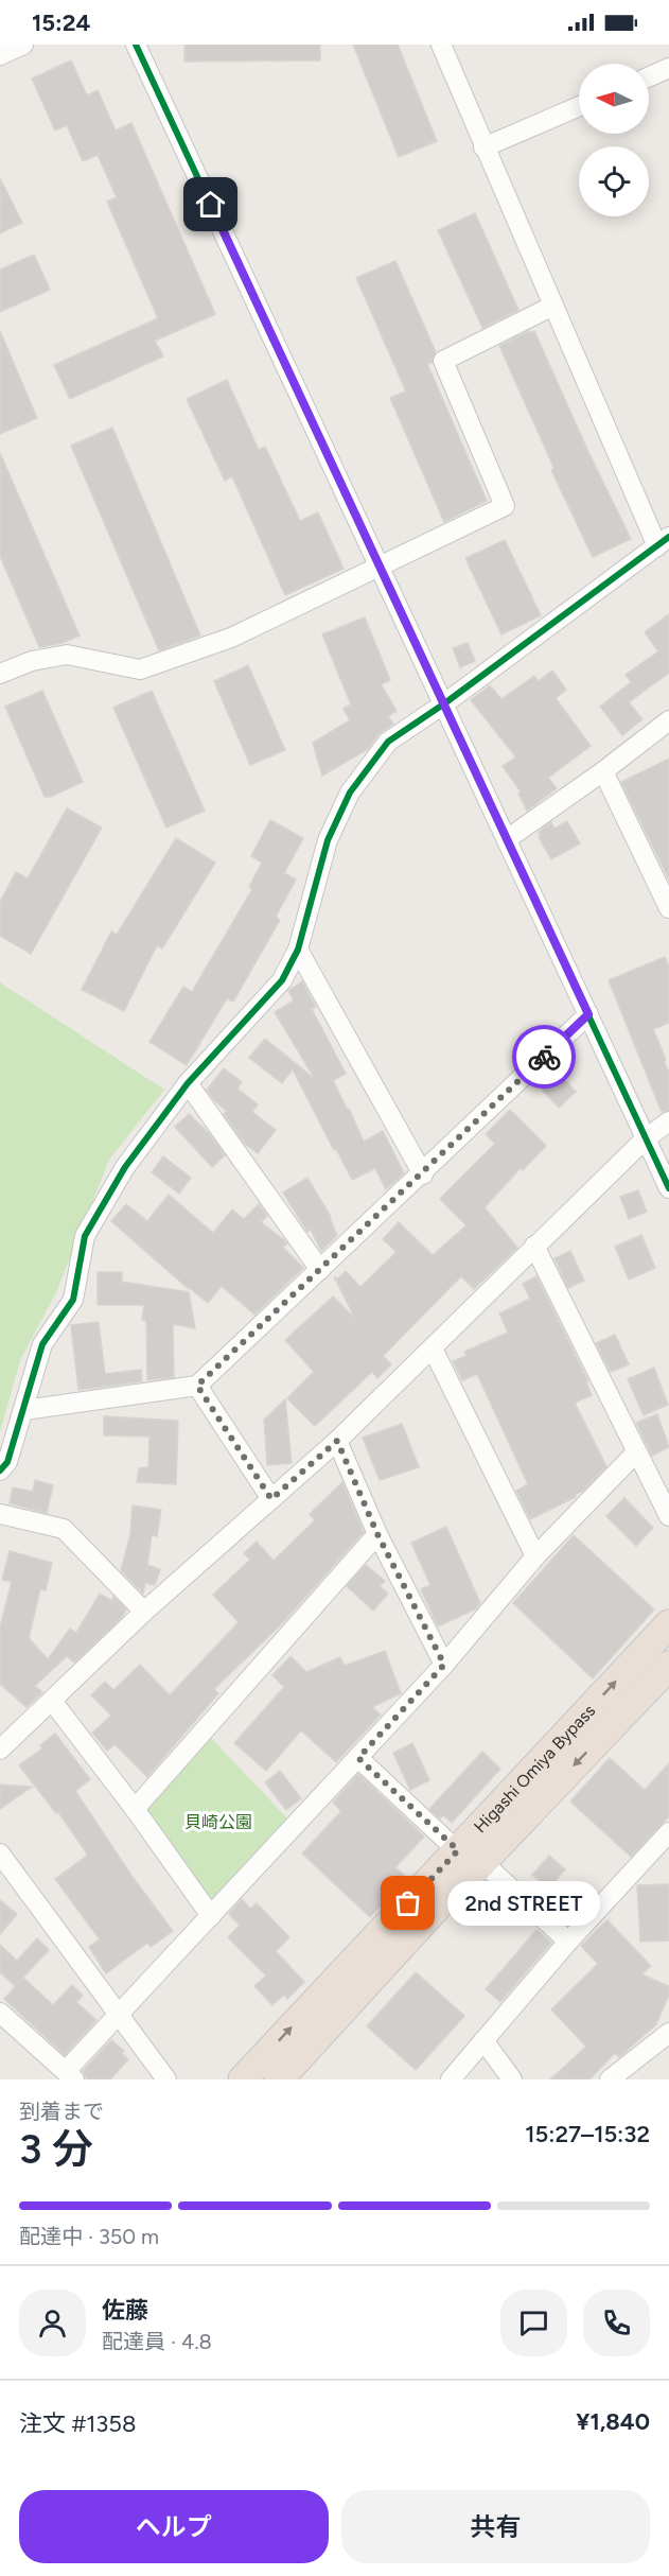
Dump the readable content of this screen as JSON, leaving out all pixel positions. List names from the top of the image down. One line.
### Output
{"streets":{"highway":["Higashi Omiya Bypass"]},"parks":["貝崎公園"],"places":["2nd STREET"],"north":"left","page":{"status":"15:24","bubble":"2nd STREET","heading":["3 分","到着まで","15:27–15:32"],"panel":["佐藤","配達員 · 4.8","注文 #1358","¥1,840"],"bar":"配達中 · 350 m","buttons":["ヘルプ","共有"]}}
